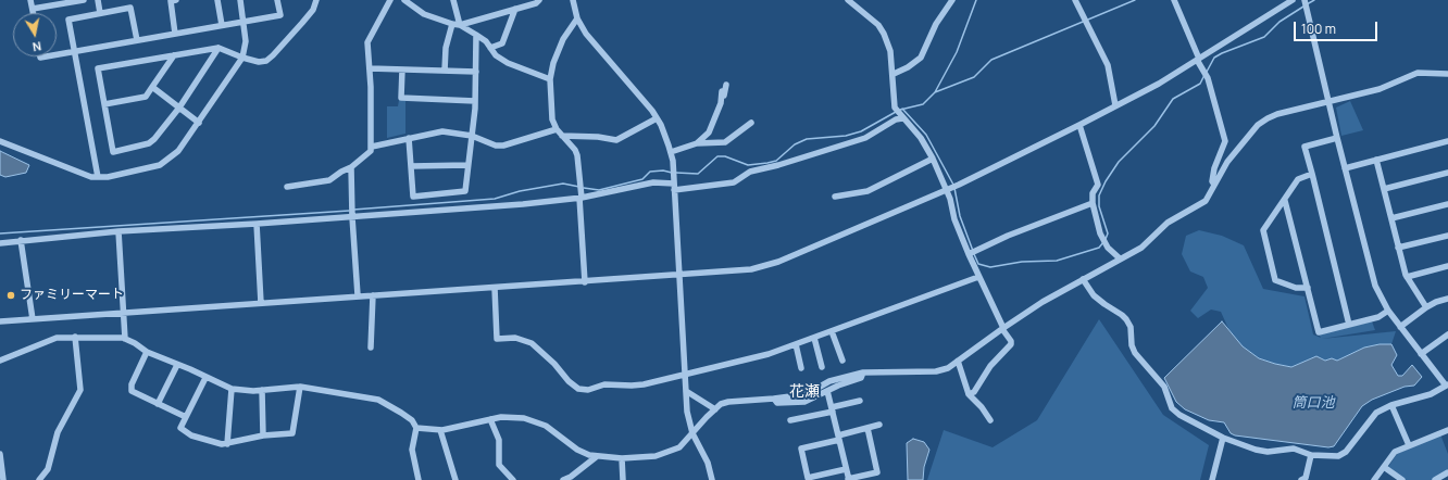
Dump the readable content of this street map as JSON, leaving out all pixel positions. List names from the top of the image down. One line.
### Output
{"districts":["花瀬"],"water":["筒口池"],"places":["ファミリーマート"],"scale_bar":"100 m","north":"bottom"}
